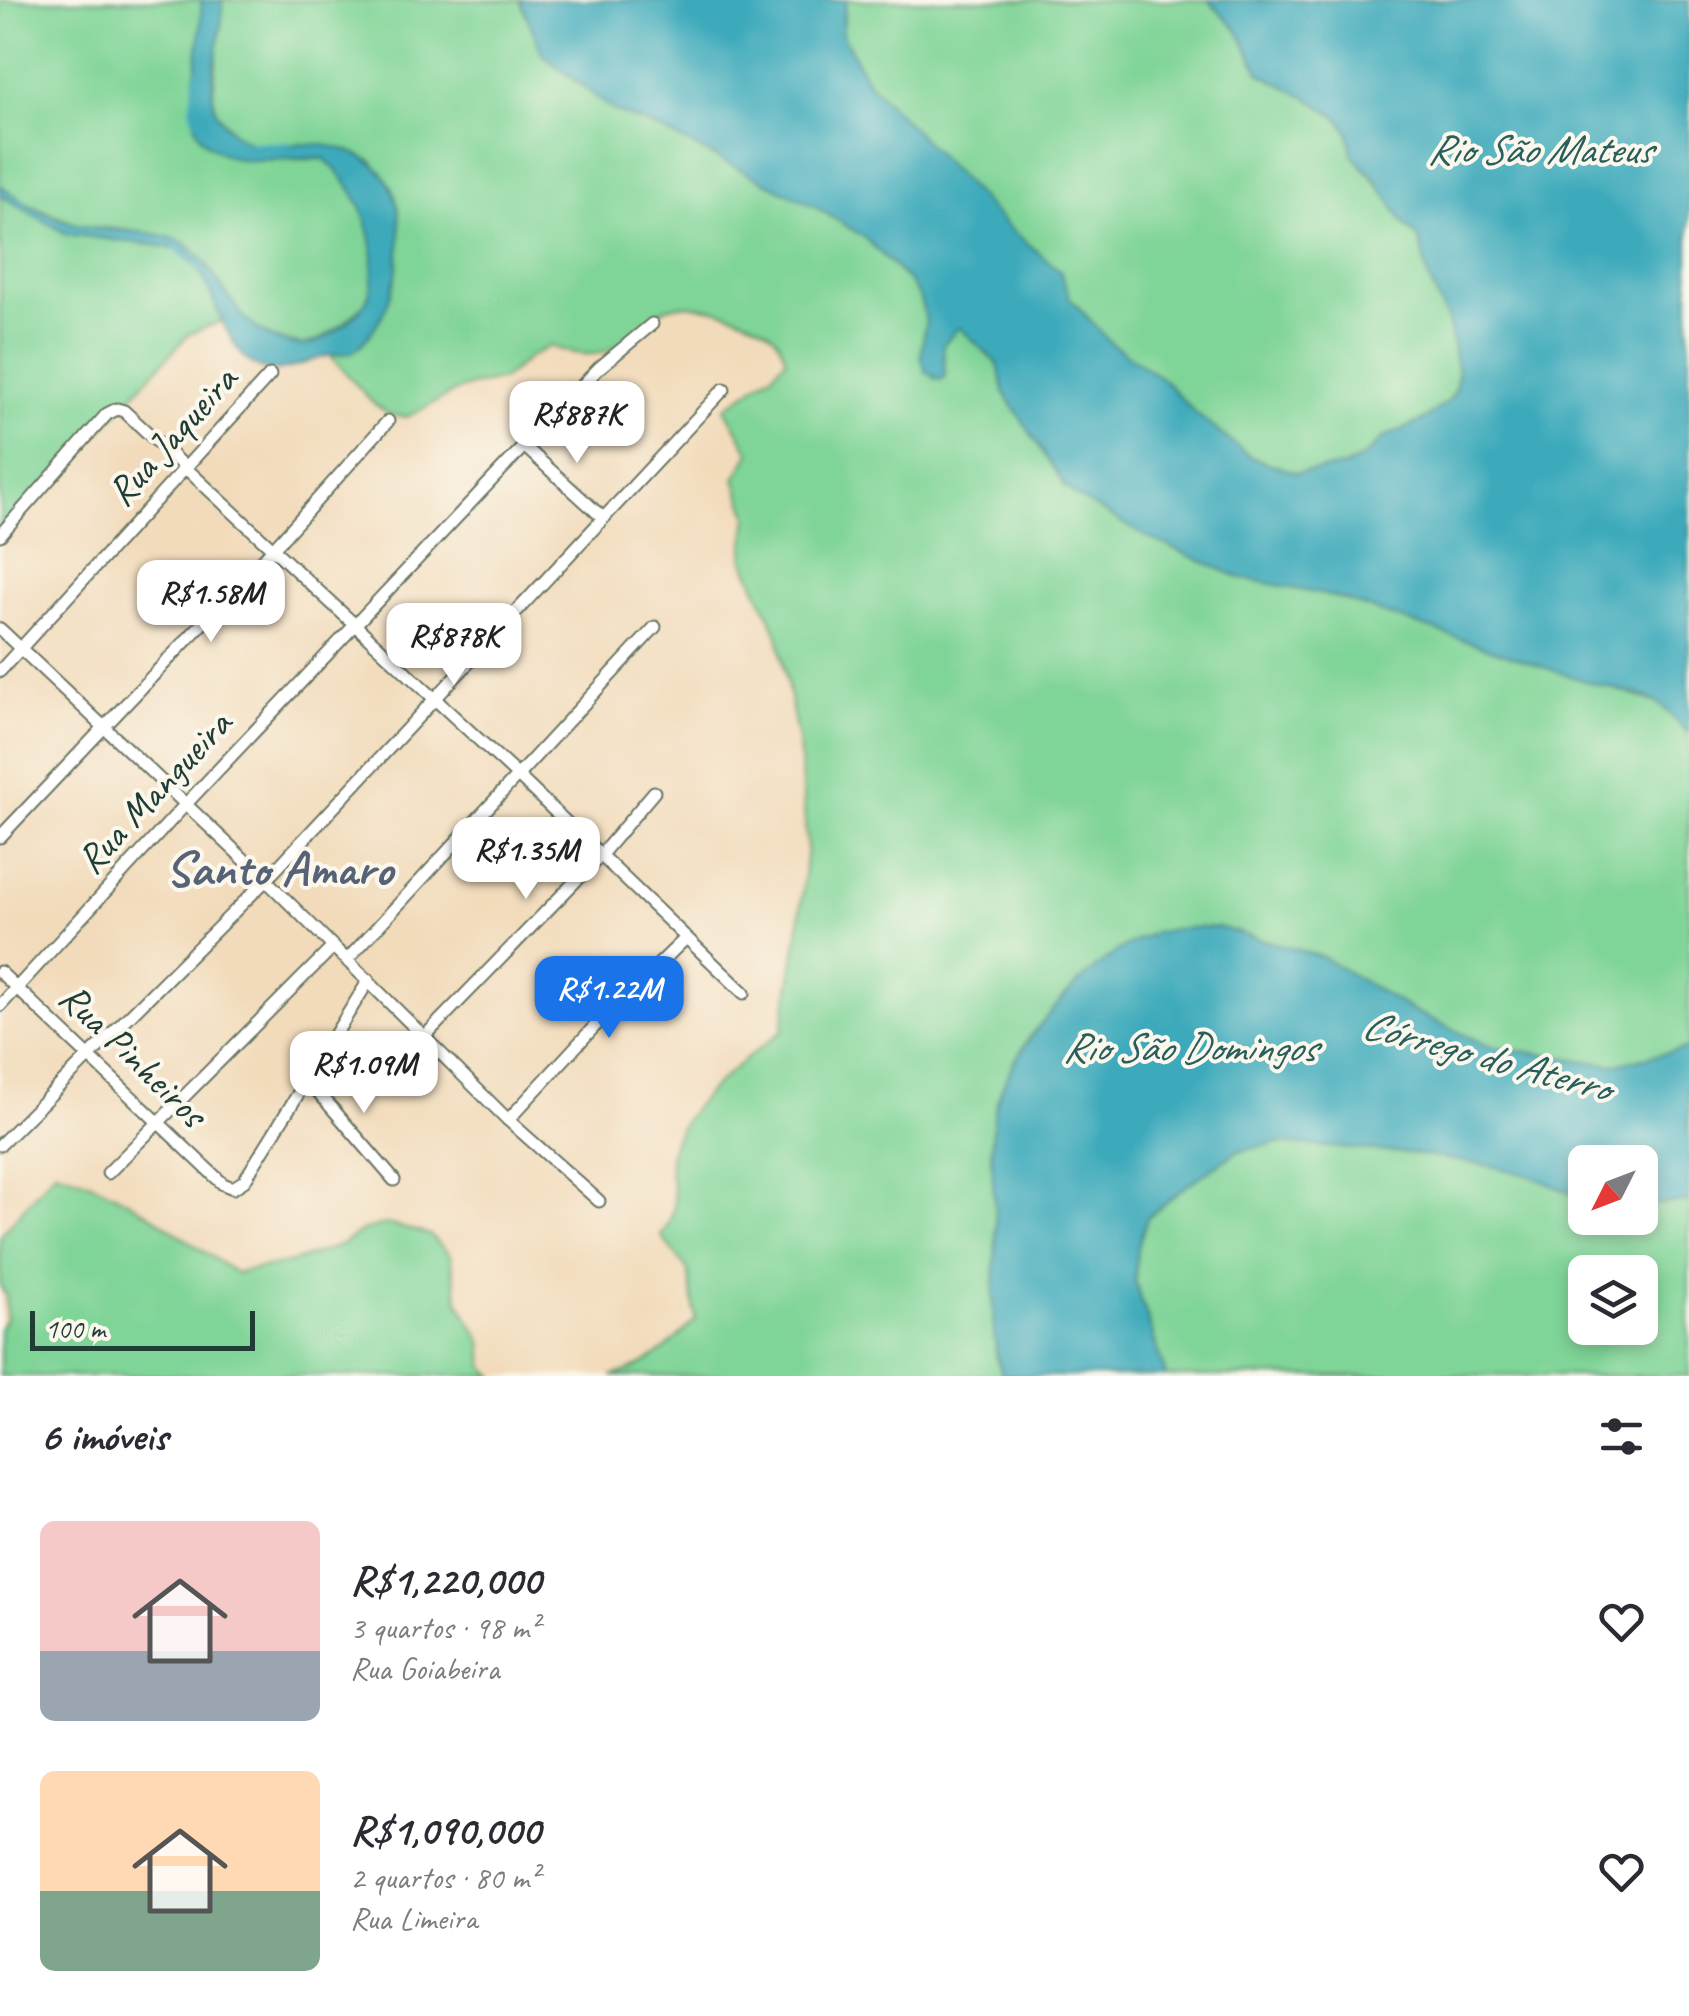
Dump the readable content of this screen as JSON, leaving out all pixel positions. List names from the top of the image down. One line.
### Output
{"streets":{"street":["Rua Jaqueira","Rua Mangueira","Rua Pinheiros"]},"crossings":[["Rua Mangueira","Rua Pinheiros"]],"districts":["Santo Amaro"],"water":["Rio São Mateus","Rio São Domingos","Córrego do Aterro"],"scale_bar":"100 m","north":"bottom left","page":{"price":["R$887K","R$1.58M","R$878K","R$1.35M","R$1.22M","R$1.09M"],"scale":"100 m","heading":"6 imóveis","list":[{"name":"R$1,220,000","note":"3 quartos · 98 m² · Rua Goiabeira"},{"name":"R$1,090,000","note":"2 quartos · 80 m² · Rua Limeira"}]}}
